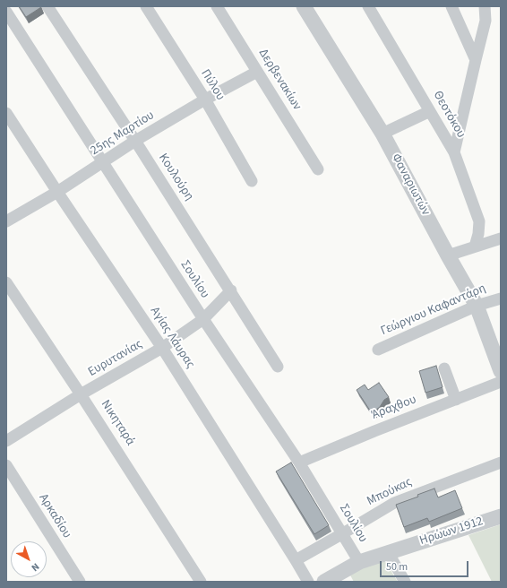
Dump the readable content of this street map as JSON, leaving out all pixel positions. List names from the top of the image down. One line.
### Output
{"streets":{"street":["Δερβενακίων","Πύλου","Θεοτόκου","25ης Μαρτίου","Κουλούρη","Φαναριωτών","Σουλίου","Γεώργιου Καφαντάρη","Αγίας Λάυρας","Ευρυτανίας","Άραχθου","Νικηταρά","Μπούκας","Αρκαδίου","Ηρώων 1912"]},"crossings":[["Δερβενακίων","25ης Μαρτίου"],["Πύλου","25ης Μαρτίου"],["25ης Μαρτίου","Κουλούρη"],["25ης Μαρτίου","Σουλίου"],["25ης Μαρτίου","Αγίας Λάυρας"],["Κουλούρη","Ευρυτανίας"],["Φαναριωτών","Γεώργιου Καφαντάρη"],["Σουλίου","Ευρυτανίας"],["Σουλίου","Άραχθου"],["Σουλίου","Μπούκας"],["Σουλίου","Ηρώων 1912"],["Αγίας Λάυρας","Ευρυτανίας"],["Αγίας Λάυρας","Μπούκας"],["Ευρυτανίας","Νικηταρά"]],"scale_bar":"50 m","north":"bottom right"}
